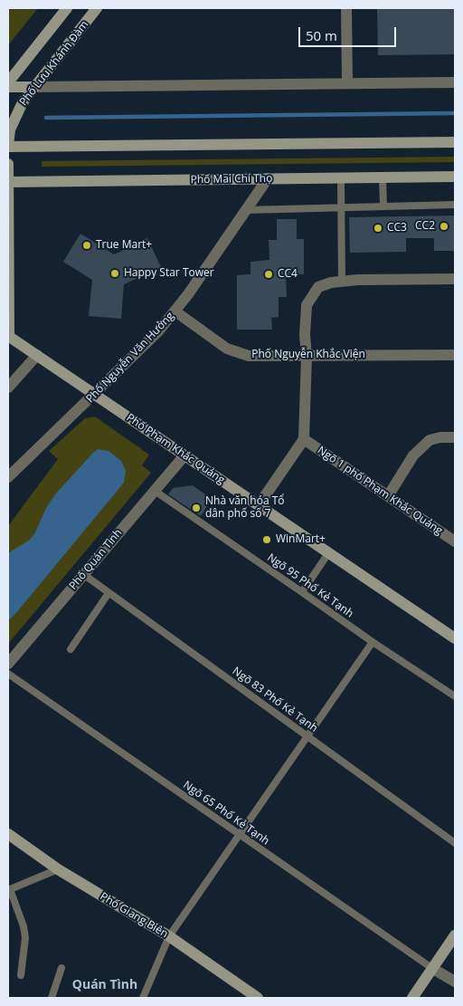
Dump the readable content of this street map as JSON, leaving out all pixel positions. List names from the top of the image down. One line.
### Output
{"streets":{"street":["Phố Lưu Khánh Đàm","Phố Mai Chí Thọ","Phố Nguyễn Khắc Viện","Phố Nguyễn Văn Hưởng","Phố Phạm Khắc Quảng","Ngõ 1 phố Phạm Khắc Quảng","Phố Quán Tình","Phố Giang Biên"],"lane":["Ngõ 95 Phố Kẻ Tạnh","Ngõ 83 Phố Kẻ Tạnh","Ngõ 65 Phố Kẻ Tạnh"]},"crossings":[["Phố Mai Chí Thọ","Phố Nguyễn Văn Hưởng"],["Phố Nguyễn Khắc Viện","Phố Nguyễn Văn Hưởng"],["Phố Nguyễn Văn Hưởng","Phố Phạm Khắc Quảng"],["Phố Phạm Khắc Quảng","Phố Quán Tình"],["Phố Quán Tình","Ngõ 95 Phố Kẻ Tạnh"],["Phố Quán Tình","Ngõ 83 Phố Kẻ Tạnh"]],"districts":["Quán Tình"],"places":["CC2","CC3","True Mart+","Happy Star Tower","CC4","Nhà văn hóa Tổ dân phố số 7","WinMart+"],"scale_bar":"50 m"}
